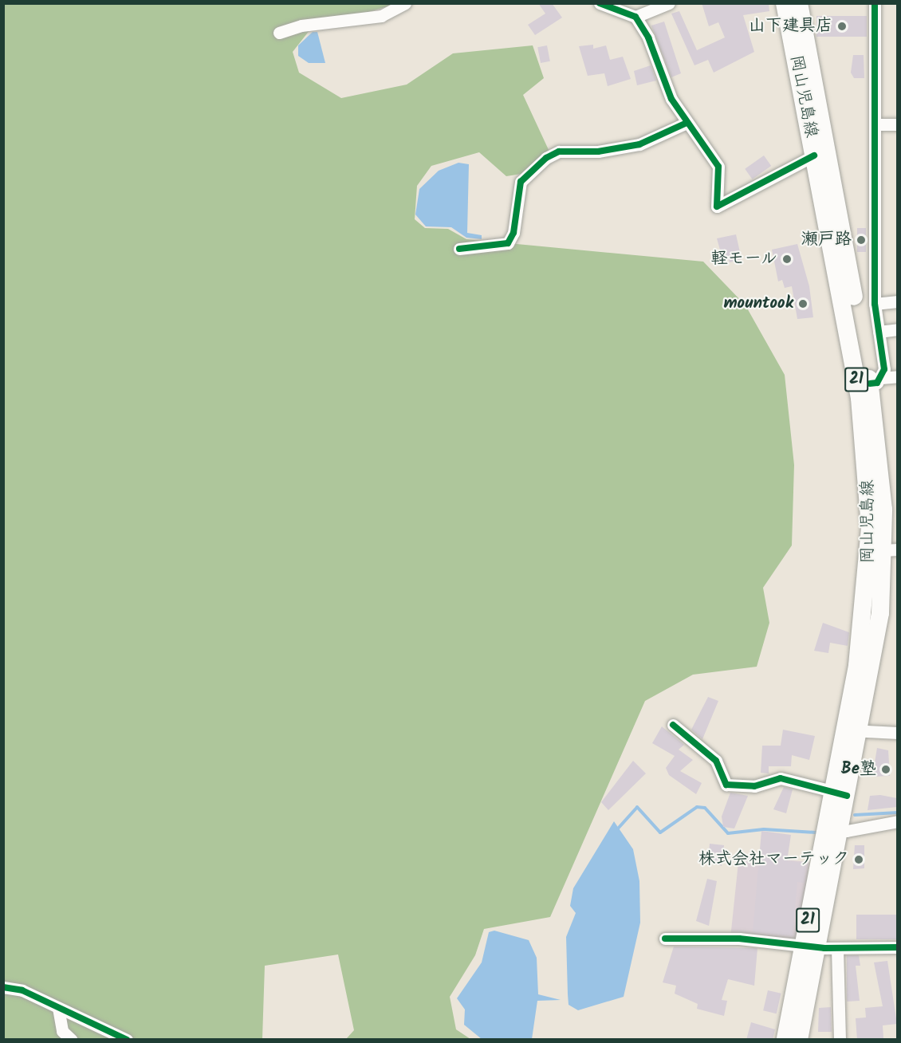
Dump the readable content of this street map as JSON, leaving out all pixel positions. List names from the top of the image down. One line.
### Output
{"streets":{"main road":["岡山児島線","21"]},"places":["山下建具店","瀬戸路","軽モール","mountook","Be塾","株式会社マーテック"]}
